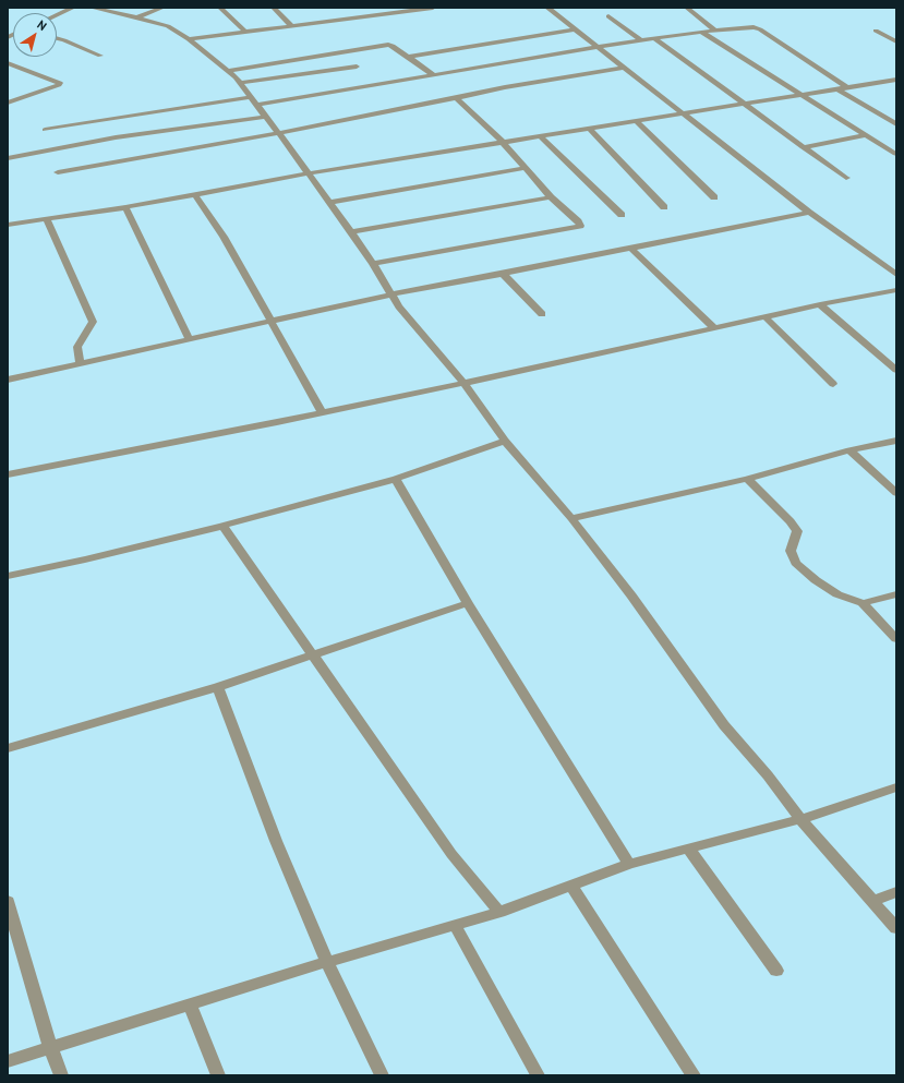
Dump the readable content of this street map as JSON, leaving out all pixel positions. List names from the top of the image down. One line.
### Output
{"north":"top right"}
